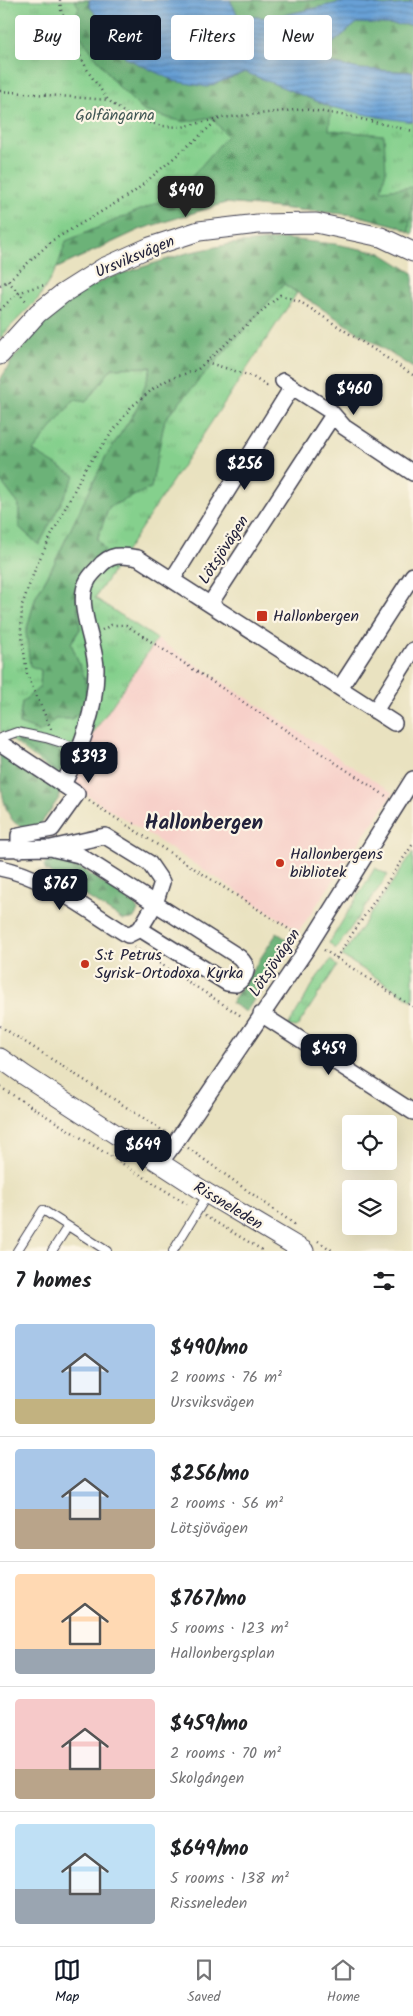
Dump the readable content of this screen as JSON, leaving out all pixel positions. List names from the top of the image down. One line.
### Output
{"streets":{"street":["Ursviksvägen","Lötsjövägen","Rissneleden"]},"crossings":[["Lötsjövägen","Rissneleden"]],"districts":["Hallonbergen"],"parks":["Golfängarna"],"places":{"transit":["Hallonbergen"],"other":["Hallonbergens bibliotek","S:t Petrus Syrisk-Ortodoxa Kyrka"]},"page":{"chip":["Buy","Rent","Filters","New"],"price":["$490","$460","$256","$393","$767","$459","$649"],"heading":"7 homes","list":[{"name":"$490/mo","note":"2 rooms · 76 m² · Ursviksvägen"},{"name":"$256/mo","note":"2 rooms · 56 m² · Lötsjövägen"},{"name":"$767/mo","note":"5 rooms · 123 m² · Hallonbergsplan"},{"name":"$459/mo","note":"2 rooms · 70 m² · Skolgången"},{"name":"$649/mo","note":"5 rooms · 138 m² · Rissneleden"}],"tabs":["Map","Saved","Home"]}}
